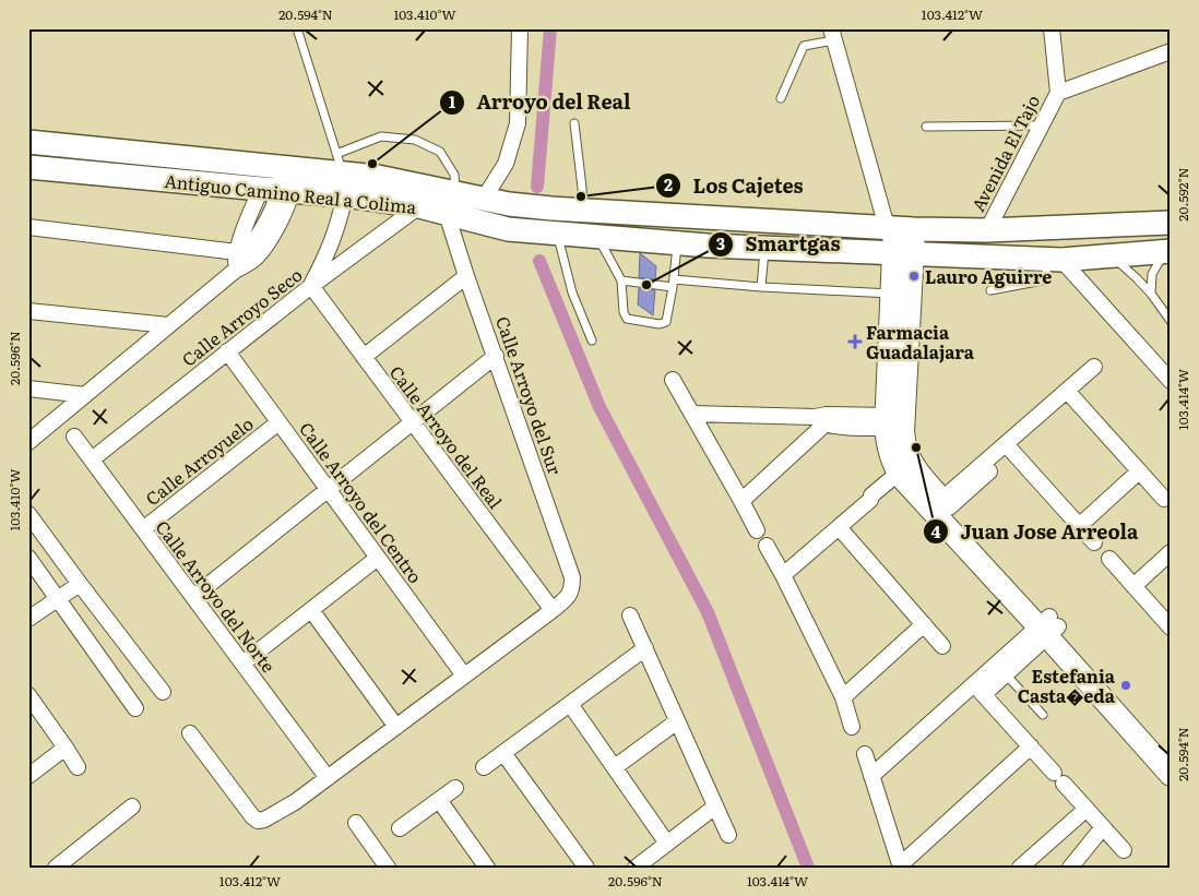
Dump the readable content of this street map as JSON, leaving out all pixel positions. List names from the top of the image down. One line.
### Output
{"streets":{"main road":["Antiguo Camino Real a Colima"],"street":["Avenida El Tajo","Calle Arroyo Seco","Calle Arroyo del Sur","Calle Arroyo del Real","Calle Arroyuelo","Calle Arroyo del Centro","Calle Arroyo del Norte"]},"crossings":[["Avenida El Tajo","Antiguo Camino Real a Colima"],["Antiguo Camino Real a Colima","Calle Arroyo Seco"],["Antiguo Camino Real a Colima","Calle Arroyo del Sur"],["Calle Arroyo Seco","Calle Arroyo del Real"],["Calle Arroyo Seco","Calle Arroyo del Centro"],["Calle Arroyo Seco","Calle Arroyo del Norte"],["Calle Arroyo del Sur","Calle Arroyo del Real"],["Calle Arroyuelo","Calle Arroyo del Centro"],["Calle Arroyuelo","Calle Arroyo del Norte"]],"places":{"other":["Arroyo del Real","Los Cajetes","Lauro Aguirre","Smartgas","Juan Jose Arreola","Estefania Casta�eda"],"health":["Farmacia Guadalajara"]},"coordinates":["20.594°N","103.410°W","103.412°W","20.592°N","20.596°N","103.414°W"]}
